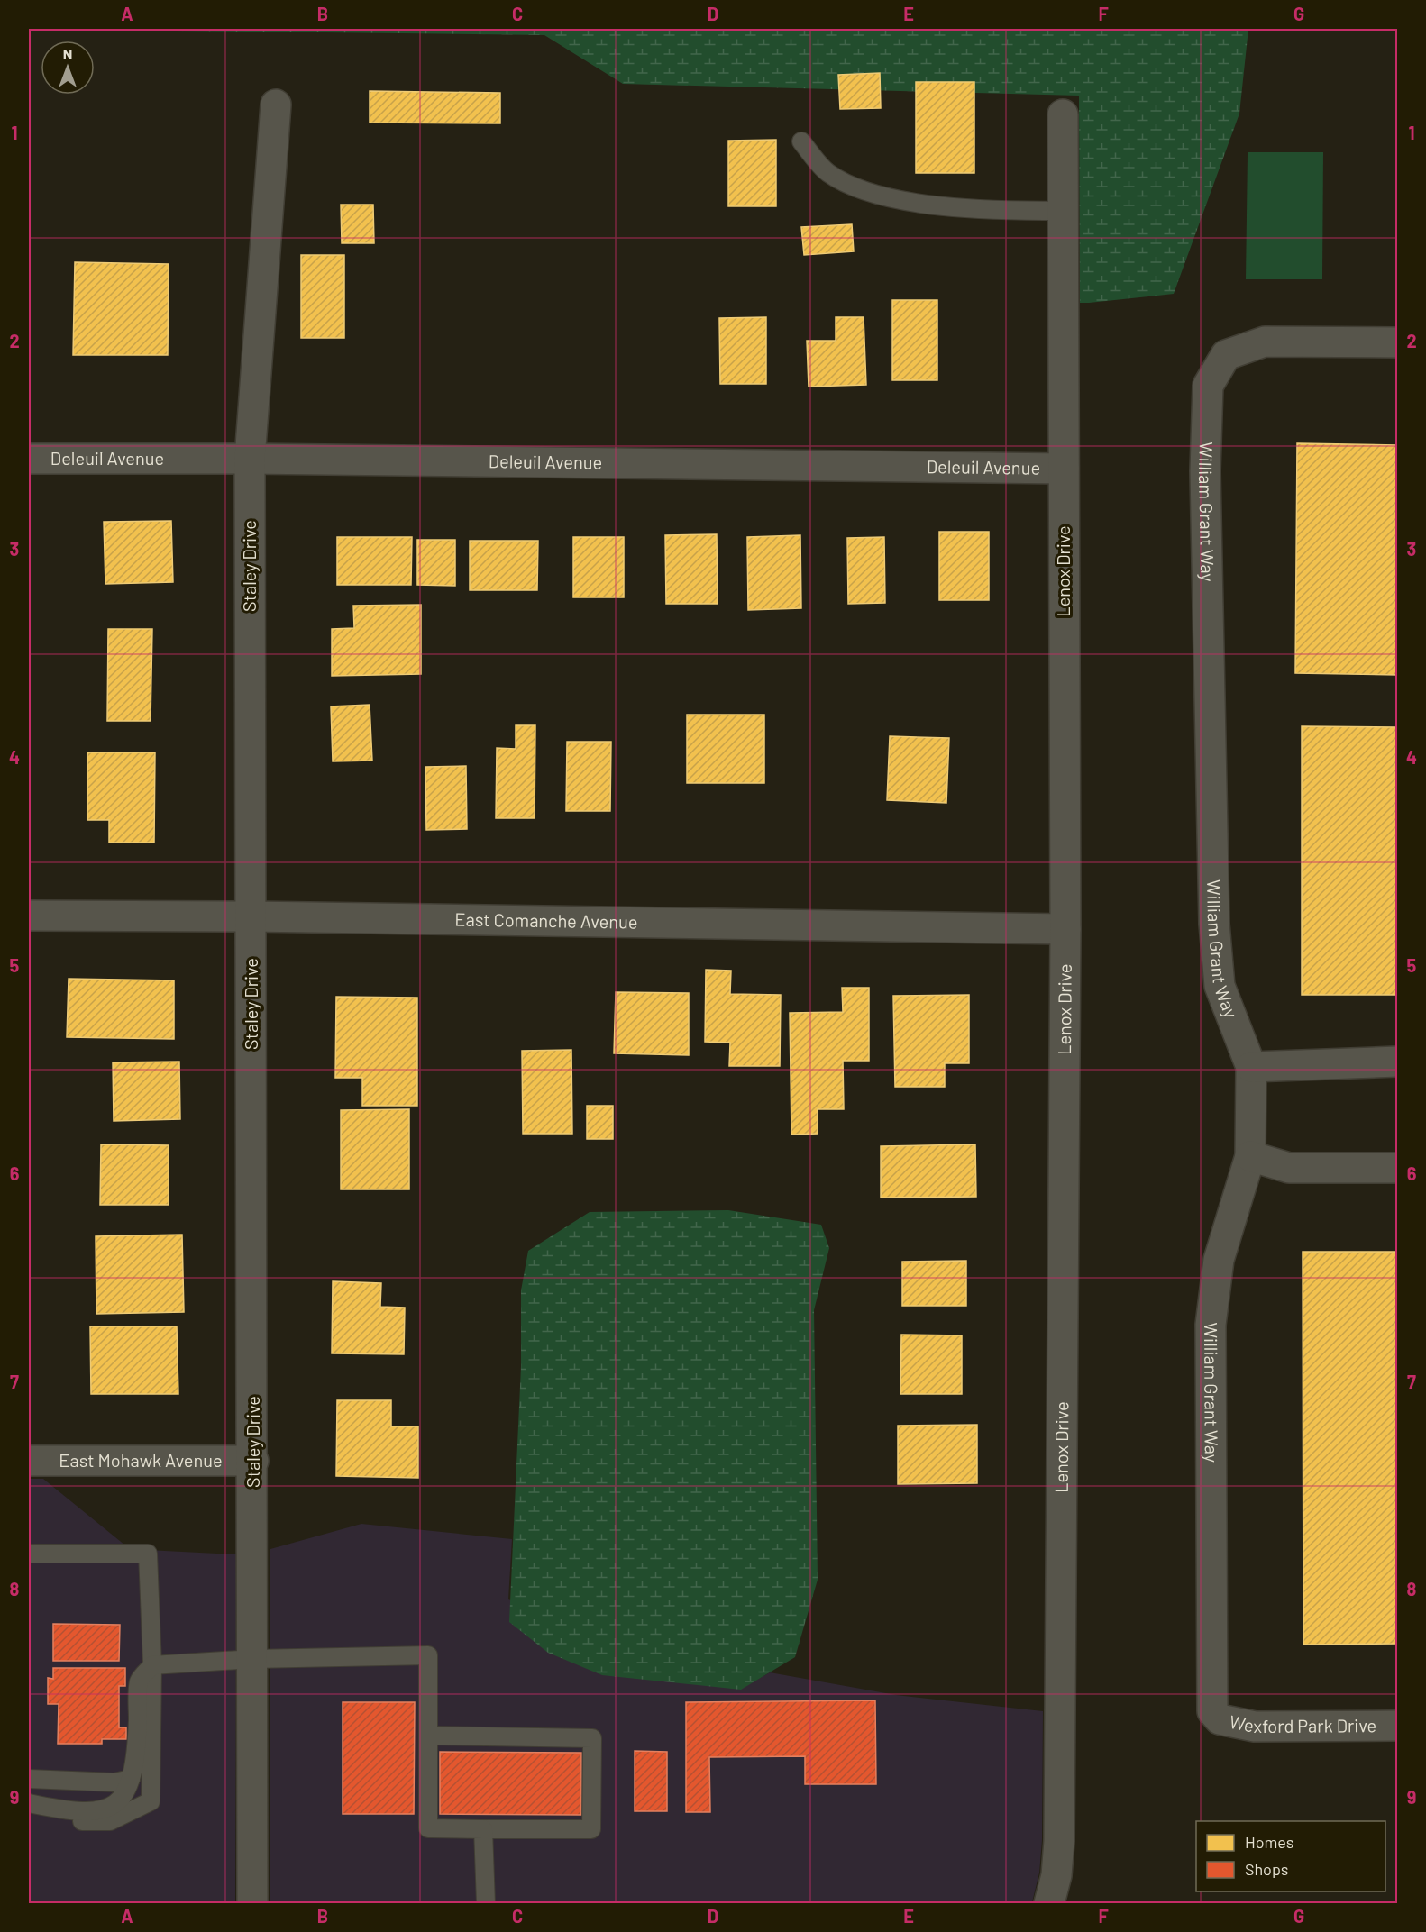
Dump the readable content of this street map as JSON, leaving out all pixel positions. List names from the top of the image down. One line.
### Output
{"streets":{"street":["Deleuil Avenue","William Grant Way","Staley Drive","Lenox Drive","East Comanche Avenue","East Mohawk Avenue","Wexford Park Drive"]},"crossings":[["Deleuil Avenue","Staley Drive"],["Deleuil Avenue","Lenox Drive"],["William Grant Way","Wexford Park Drive"],["Staley Drive","East Comanche Avenue"],["Staley Drive","East Mohawk Avenue"],["Lenox Drive","East Comanche Avenue"]],"legend":["Homes","Shops"],"north":"top","grid":{"columns":["A","B","C","D","E","F","G"],"rows":["1","2","3","4","5","6","7","8","9"]}}
